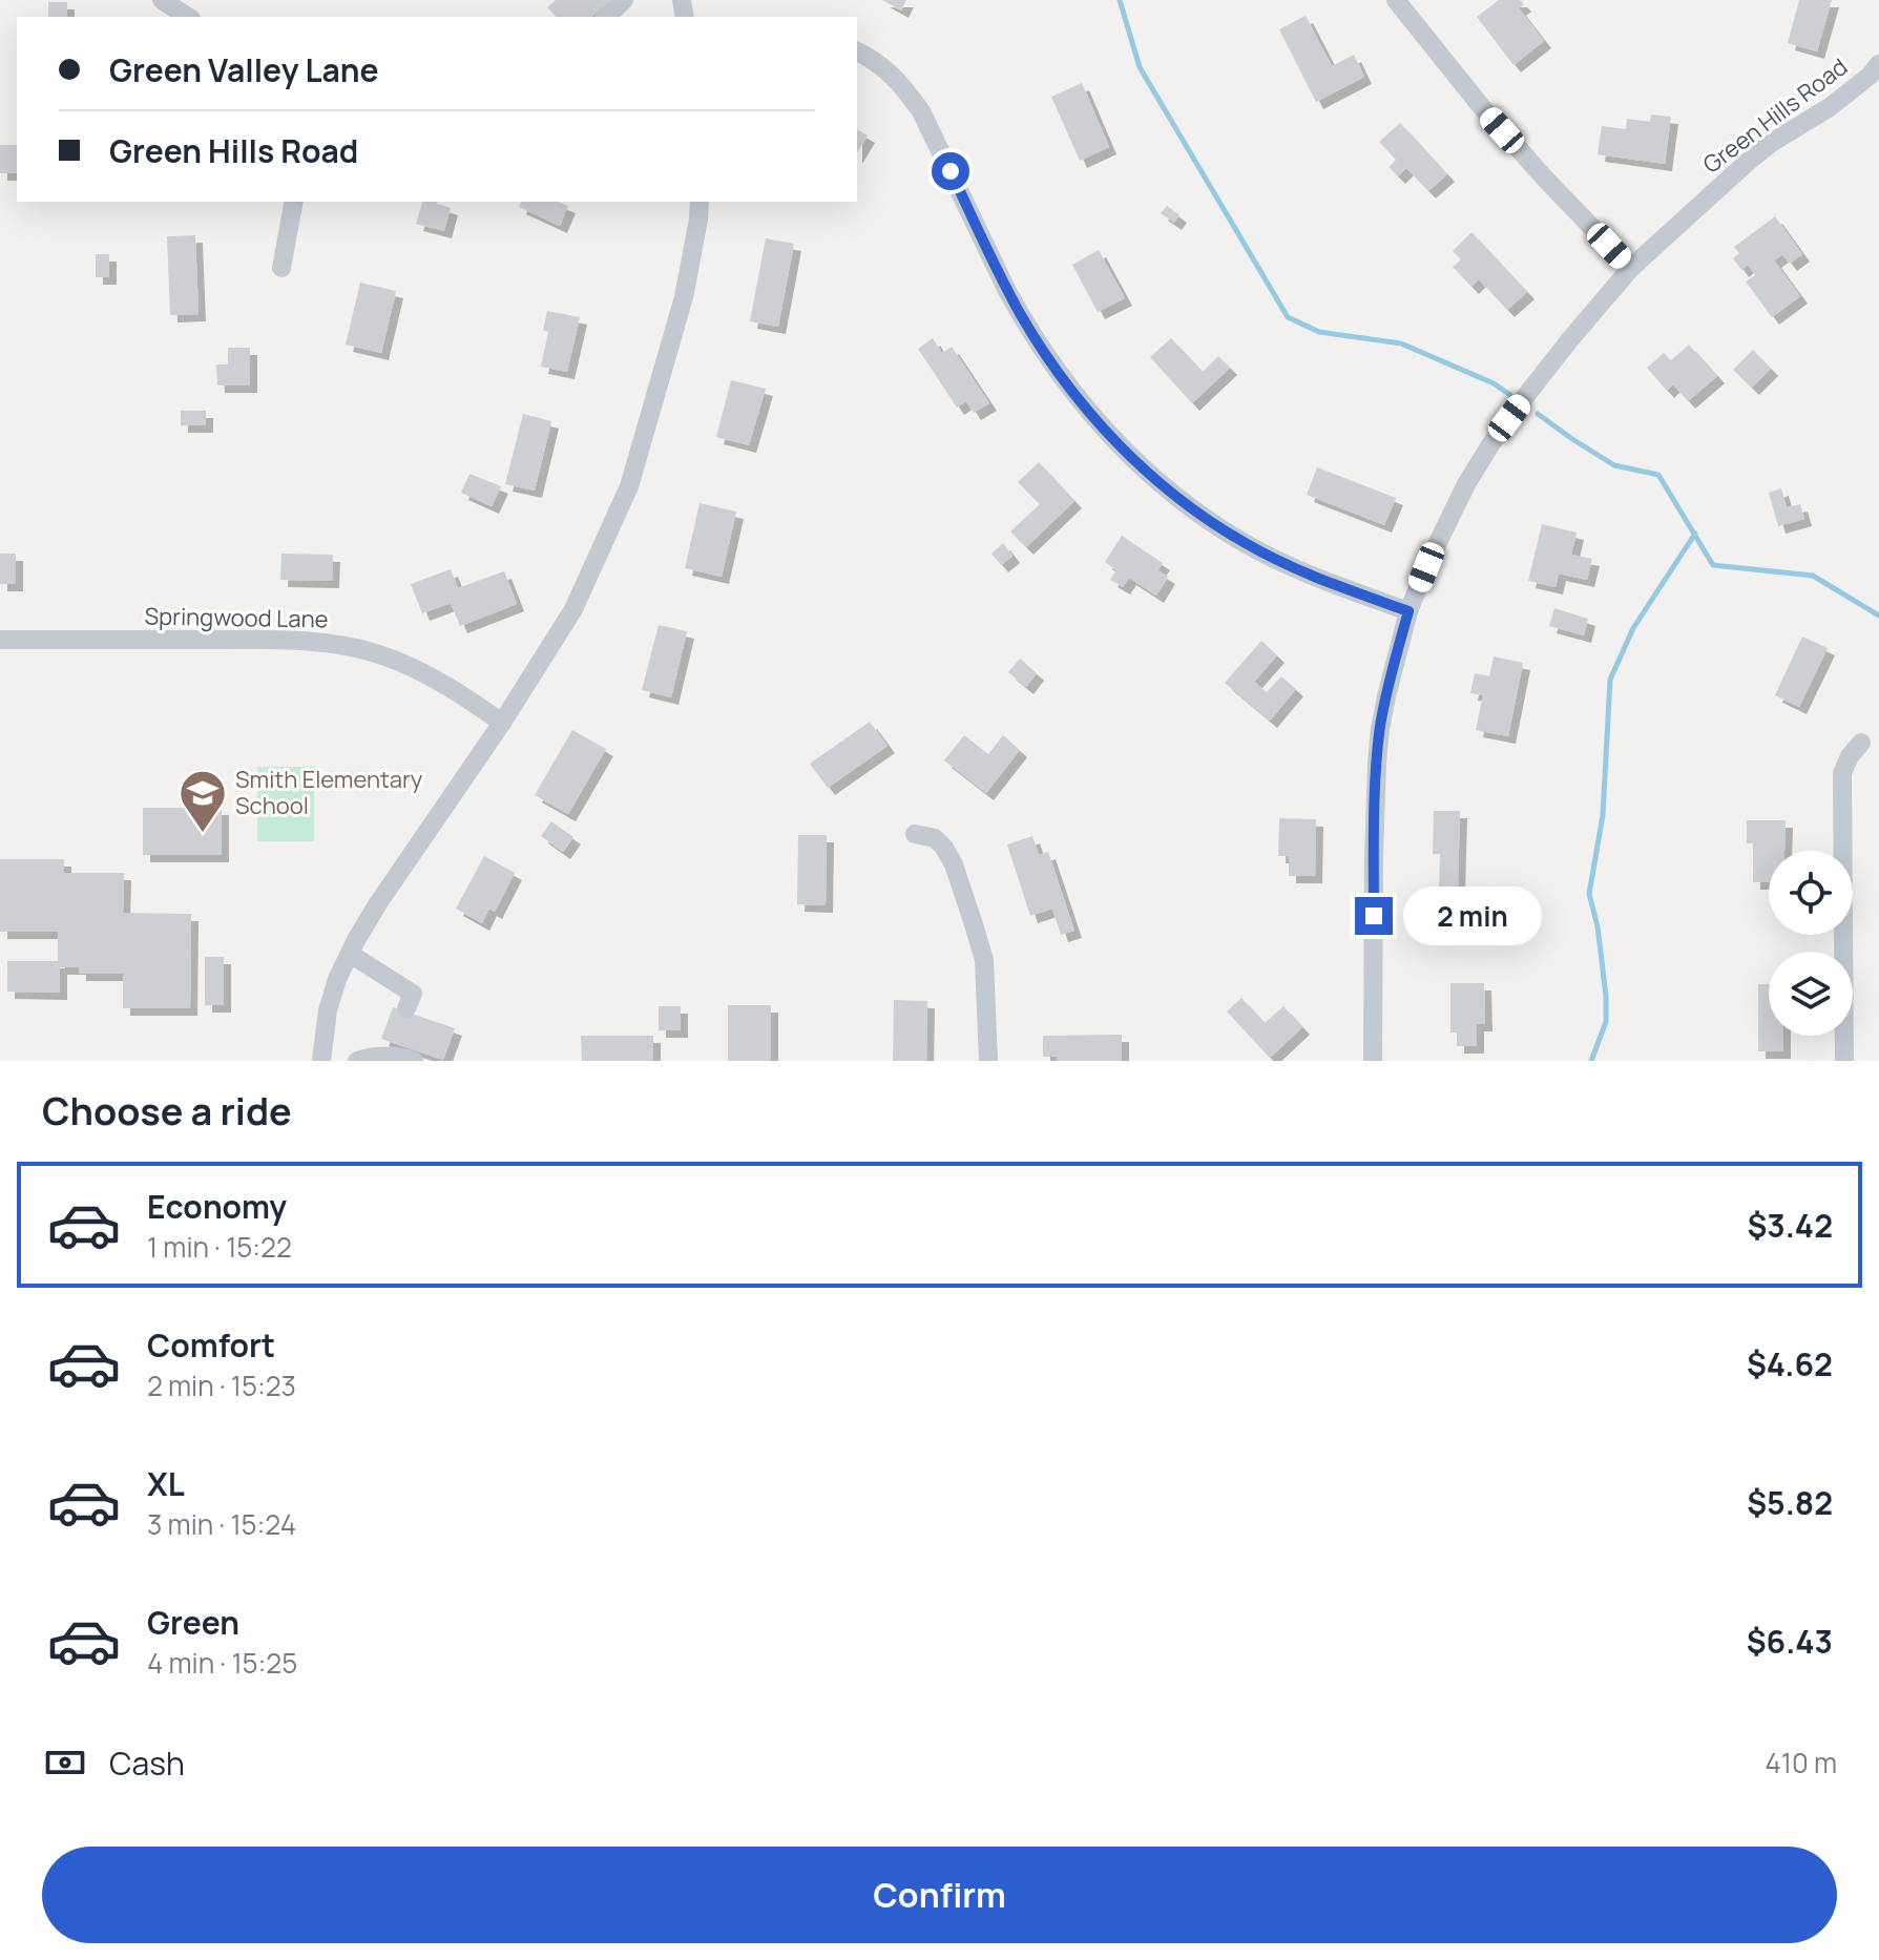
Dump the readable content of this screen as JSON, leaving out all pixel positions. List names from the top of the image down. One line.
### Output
{"streets":{"street":["Green Hills Road","Springwood Lane"]},"places":{"school or university":["Smith Elementary School"]},"page":{"banner":["Green Valley Lane","Green Hills Road"],"bubble":"2 min","heading":"Choose a ride","list":[{"name":"Economy","note":"1 min · 15:22","value":"$3.42"},{"name":"Comfort","note":"2 min · 15:23","value":"$4.62"},{"name":"XL","note":"3 min · 15:24","value":"$5.82"},{"name":"Green","note":"4 min · 15:25","value":"$6.43"}],"pay":["Cash","410 m"],"buttons":"Confirm"}}
